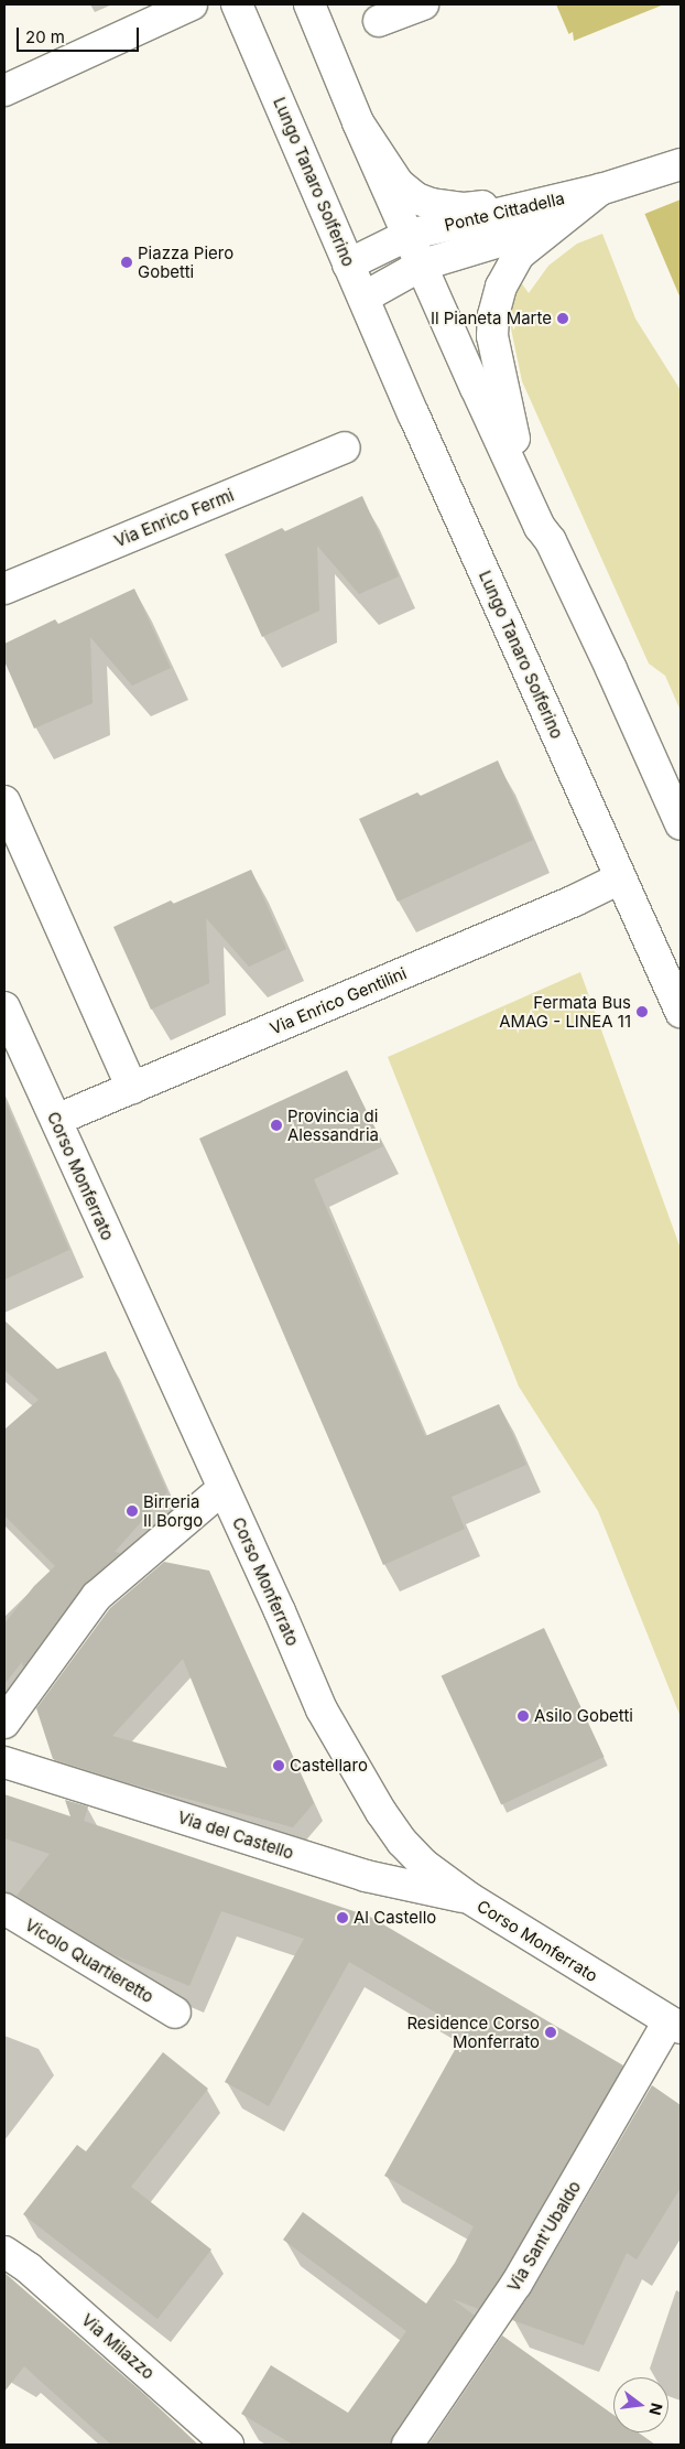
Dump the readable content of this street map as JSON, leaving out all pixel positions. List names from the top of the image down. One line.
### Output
{"streets":{"street":["Lungo Tanaro Solferino","Ponte Cittadella","Via Enrico Fermi","Via Enrico Gentilini","Corso Monferrato","Via del Castello","Vicolo Quartieretto","Via Sant'Ubaldo","Via Milazzo"]},"crossings":[["Lungo Tanaro Solferino","Ponte Cittadella"],["Lungo Tanaro Solferino","Via Enrico Gentilini"],["Via Enrico Gentilini","Corso Monferrato"],["Corso Monferrato","Via del Castello"],["Corso Monferrato","Via Sant'Ubaldo"]],"places":["Piazza Piero Gobetti","Il Pianeta Marte","Fermata Bus AMAG - LINEA 11","Provincia di Alessandria","Birreria Il Borgo","Asilo Gobetti","Castellaro","Al Castello","Residence Corso Monferrato"],"scale_bar":"20 m","north":"right"}
